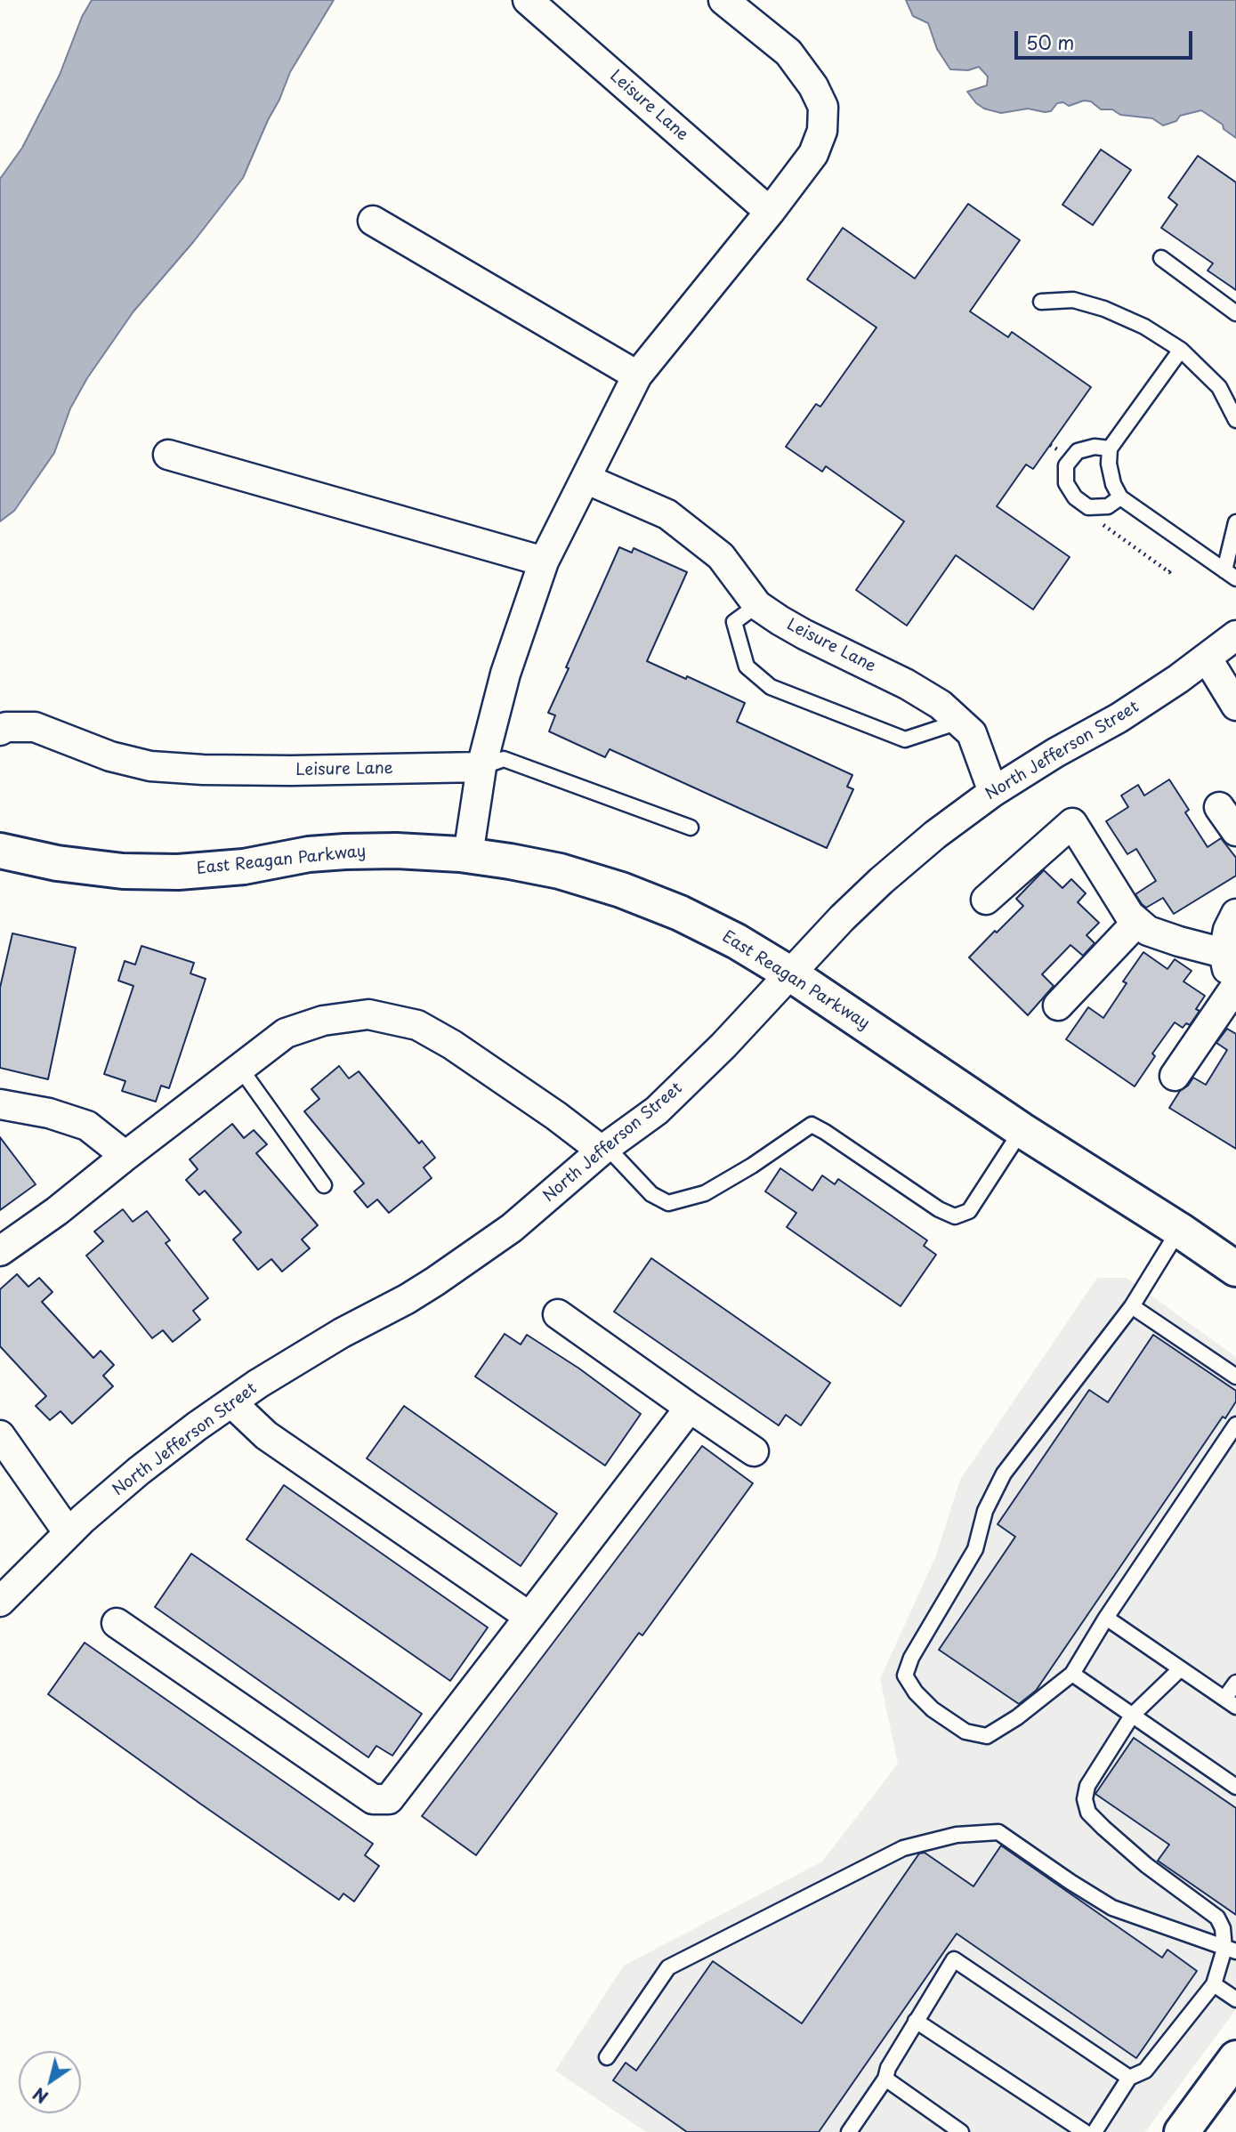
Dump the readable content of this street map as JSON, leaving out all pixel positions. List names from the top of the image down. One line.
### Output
{"streets":{"street":["Leisure Lane","North Jefferson Street","East Reagan Parkway"]},"crossings":[["Leisure Lane","North Jefferson Street"],["North Jefferson Street","East Reagan Parkway"]],"scale_bar":"50 m","north":"bottom left"}
